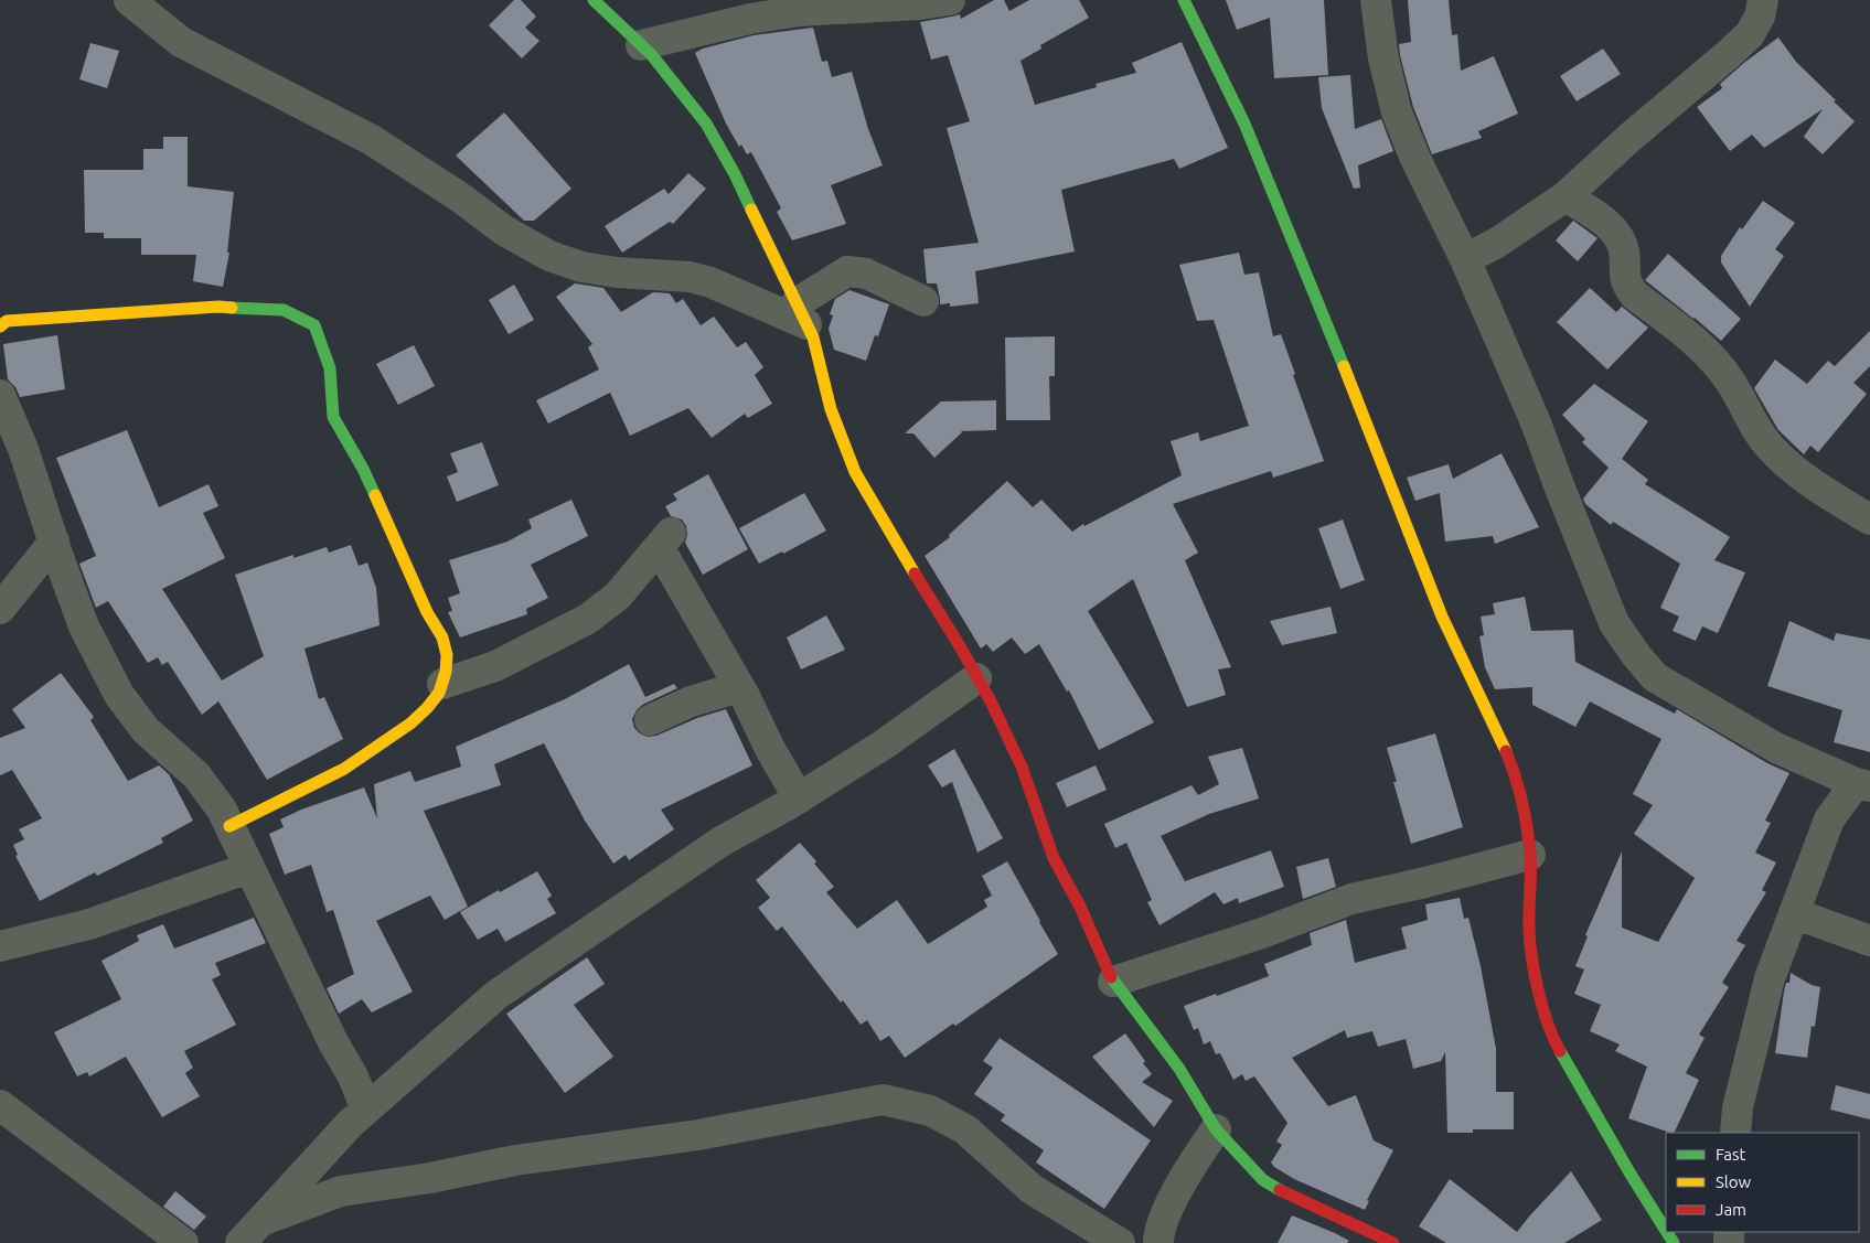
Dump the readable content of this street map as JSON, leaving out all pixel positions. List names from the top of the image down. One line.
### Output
{"legend":["Fast","Slow","Jam"]}
